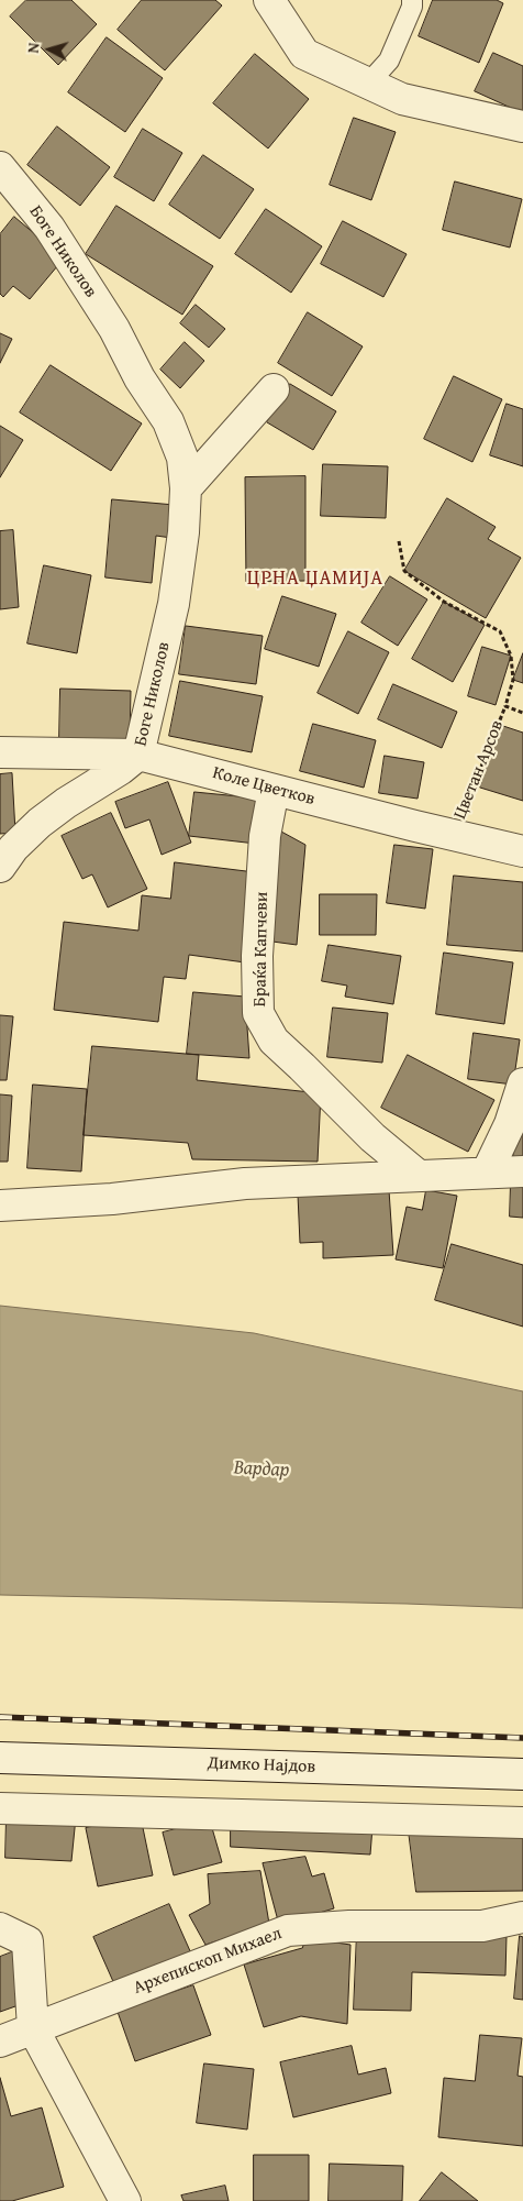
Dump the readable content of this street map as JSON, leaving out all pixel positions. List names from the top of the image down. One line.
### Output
{"streets":{"street":["Боге Николов","Коле Цветков","Браќа Капчеви","Димко Најдов","Архепископ Михаел"],"path":["Цветан Арсов"]},"crossings":[["Боге Николов","Коле Цветков"],["Цветан Арсов","Коле Цветков"],["Коле Цветков","Браќа Капчеви"]],"districts":["ЦРНА ЏАМИЈА"],"water":["Вардар"],"north":"left"}
